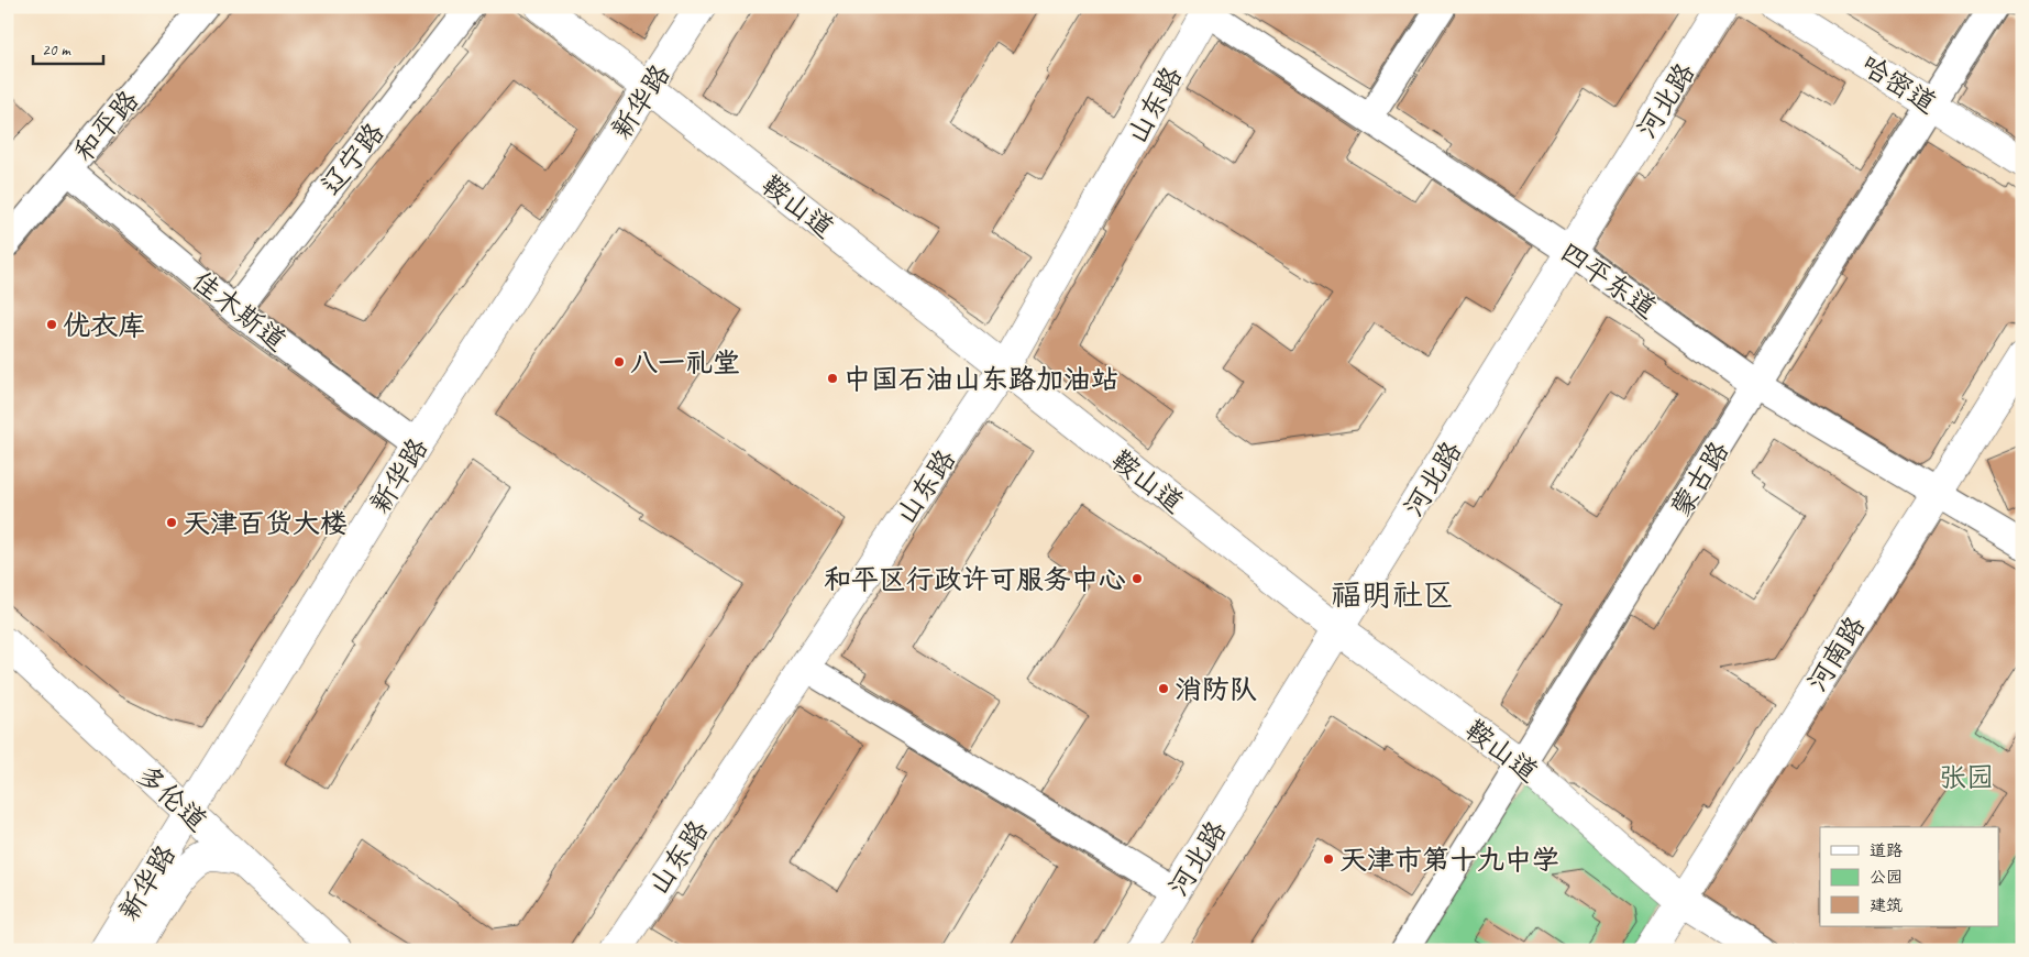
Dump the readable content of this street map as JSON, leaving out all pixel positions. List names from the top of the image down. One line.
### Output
{"streets":{"street":["哈密道","河北路","新华路","山东路","和平路","辽宁路","鞍山道","四平东道","佳木斯道","蒙古路","河南路","多伦道"]},"crossings":[["哈密道","蒙古路"],["河北路","鞍山道"],["河北路","四平东道"],["新华路","鞍山道"],["新华路","佳木斯道"],["新华路","多伦道"],["山东路","鞍山道"],["山东路","四平东道"],["和平路","佳木斯道"],["辽宁路","佳木斯道"],["鞍山道","蒙古路"],["鞍山道","河南路"],["四平东道","蒙古路"],["四平东道","河南路"]],"districts":["福明社区"],"parks":["张园"],"places":["优衣库","八一礼堂","中国石油山东路加油站","天津百货大楼","和平区行政许可服务中心","消防队","天津市第十九中学"],"legend":["道路","公园","建筑"],"scale_bar":"20 m"}
